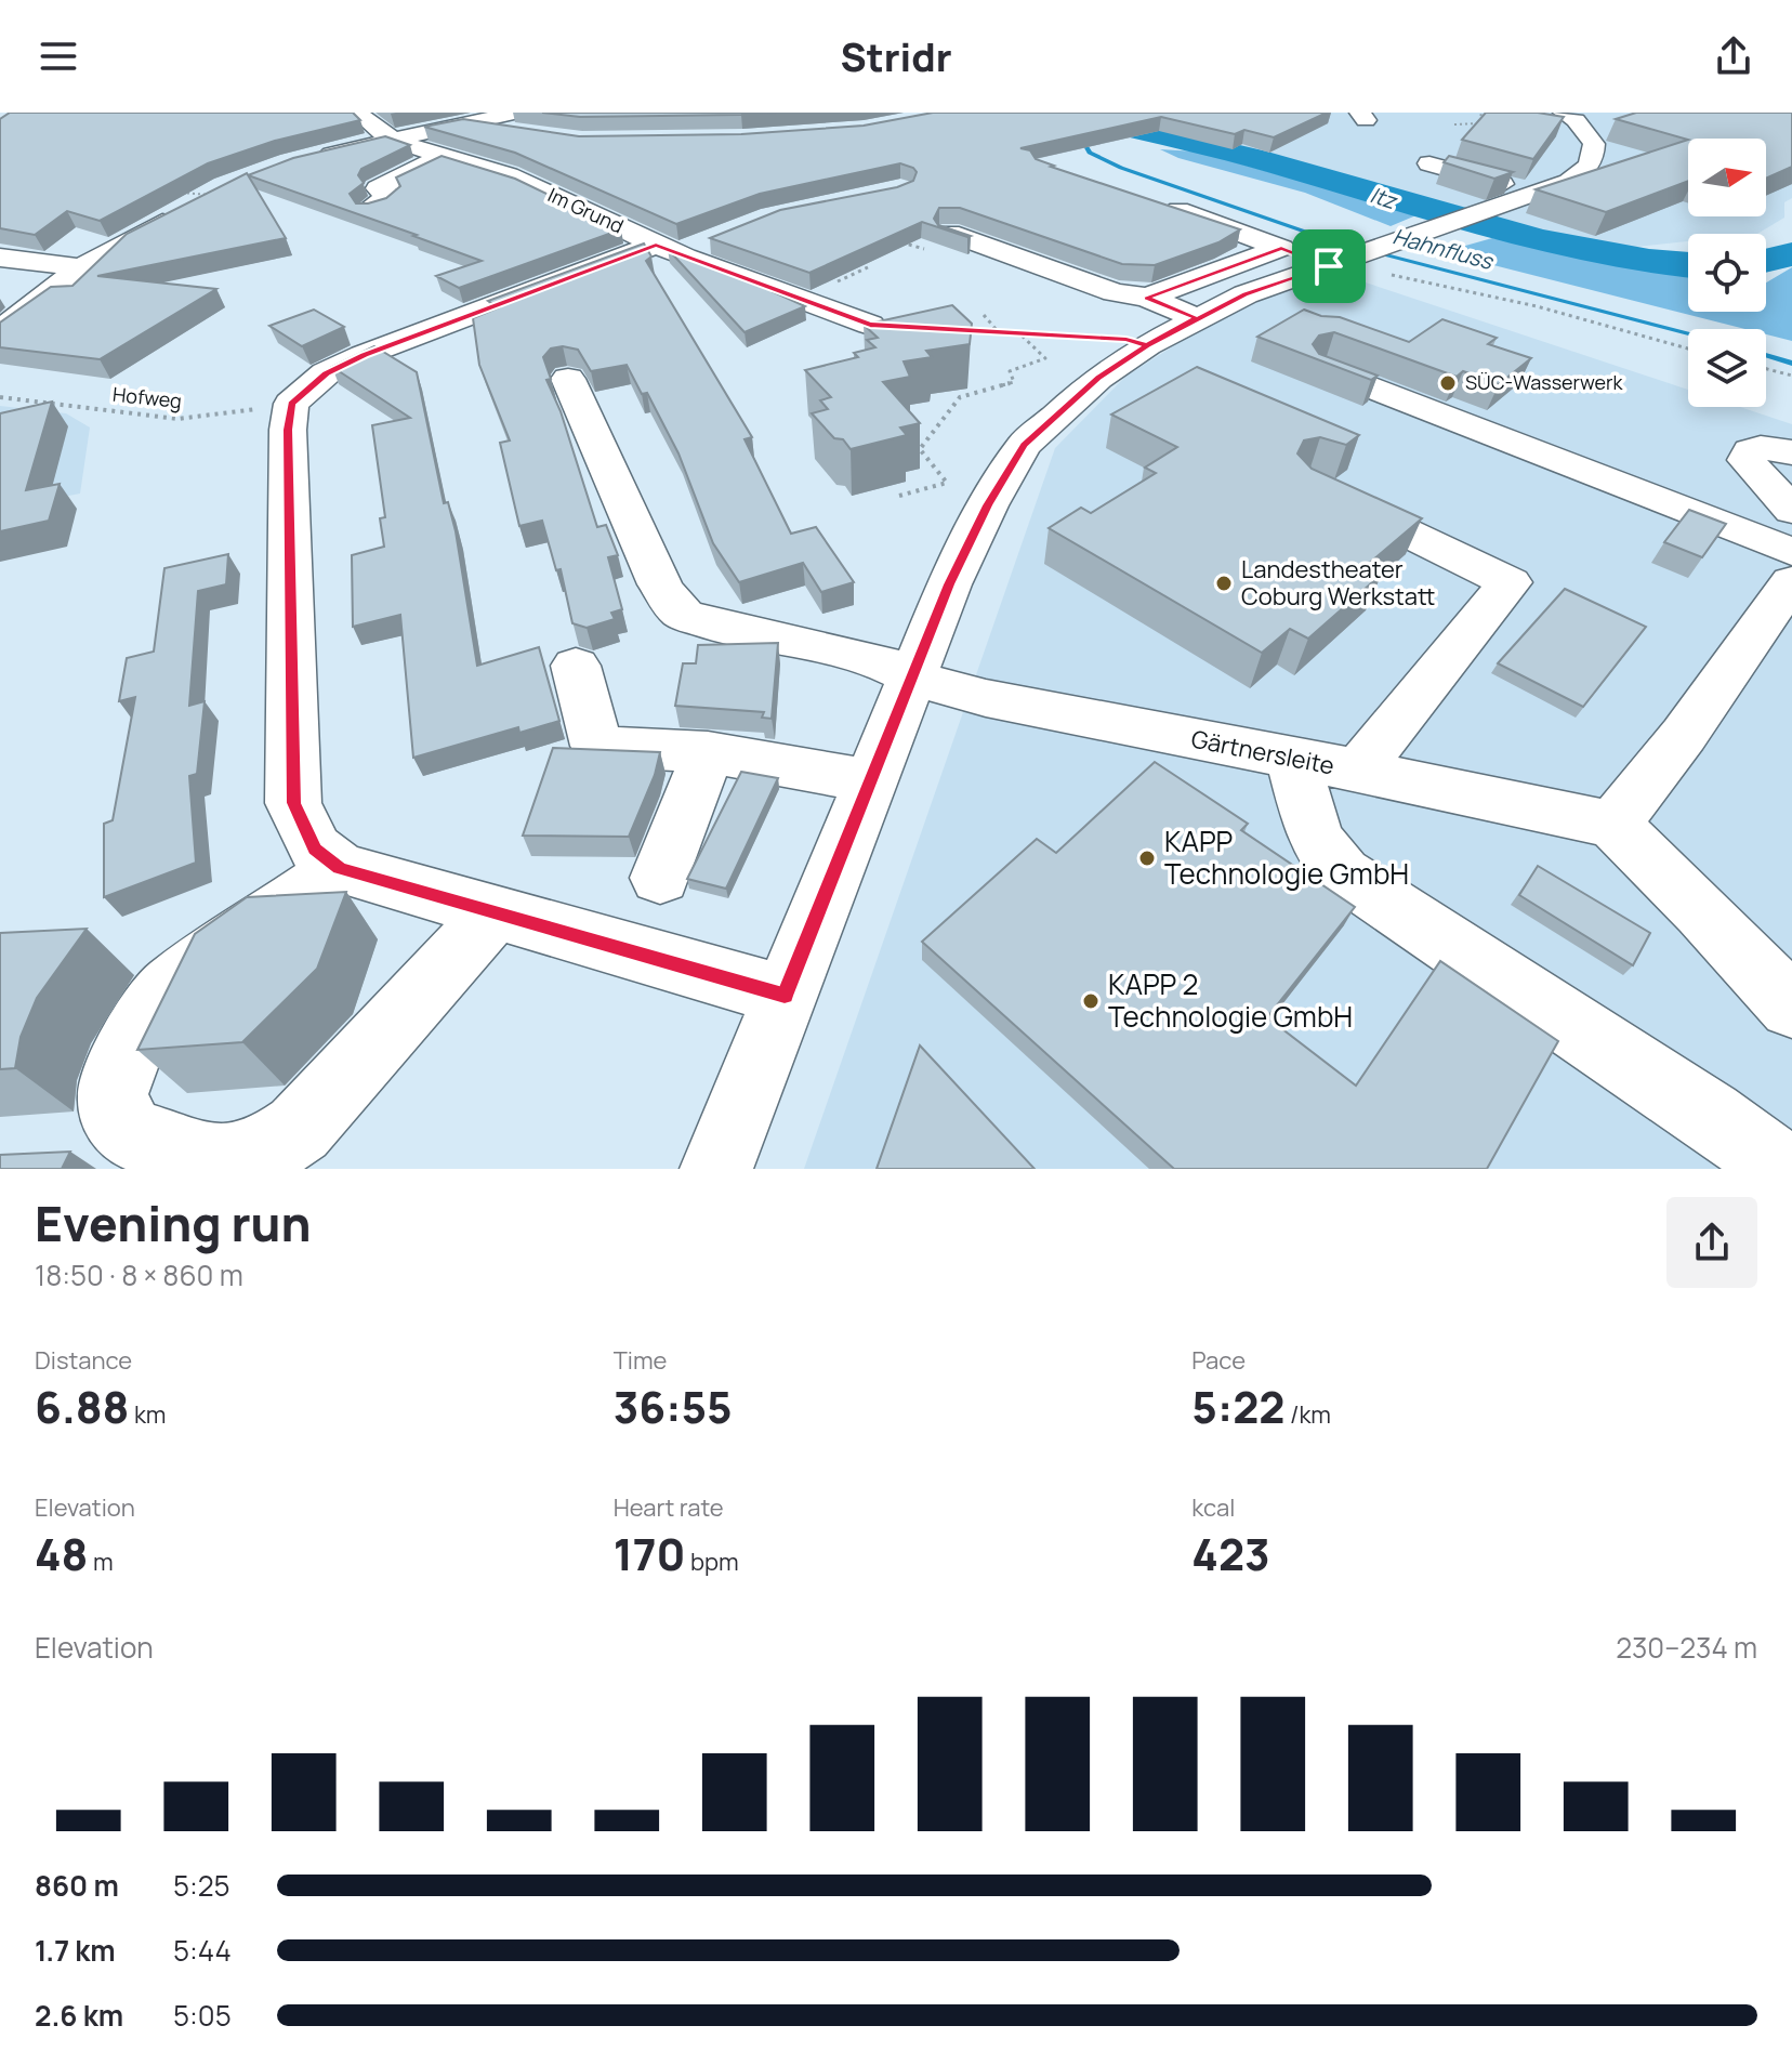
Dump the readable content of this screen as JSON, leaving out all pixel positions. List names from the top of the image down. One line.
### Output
{"streets":{"street":["Im Grund","Gärtnersleite"],"path":["Hofweg"]},"water":["Itz","Hahnfluss"],"places":["SÜC-Wasserwerk","Landestheater Coburg Werkstatt","KAPP Technologie GmbH","KAPP 2 Technologie GmbH"],"north":"right","page":{"header":"Stridr","heading":["Evening run","18:50 · 8 × 860 m"],"stats":[["Distance","6.88 km"],["Time","36:55"],["Pace","5:22 /km"],["Elevation","48 m"],["Heart rate","170 bpm"],["kcal","423"]],"chart":["Elevation","230–234 m"],"list":[{"name":"860 m","note":"5:25"},{"name":"1.7 km","note":"5:44"},{"name":"2.6 km","note":"5:05"}]}}
